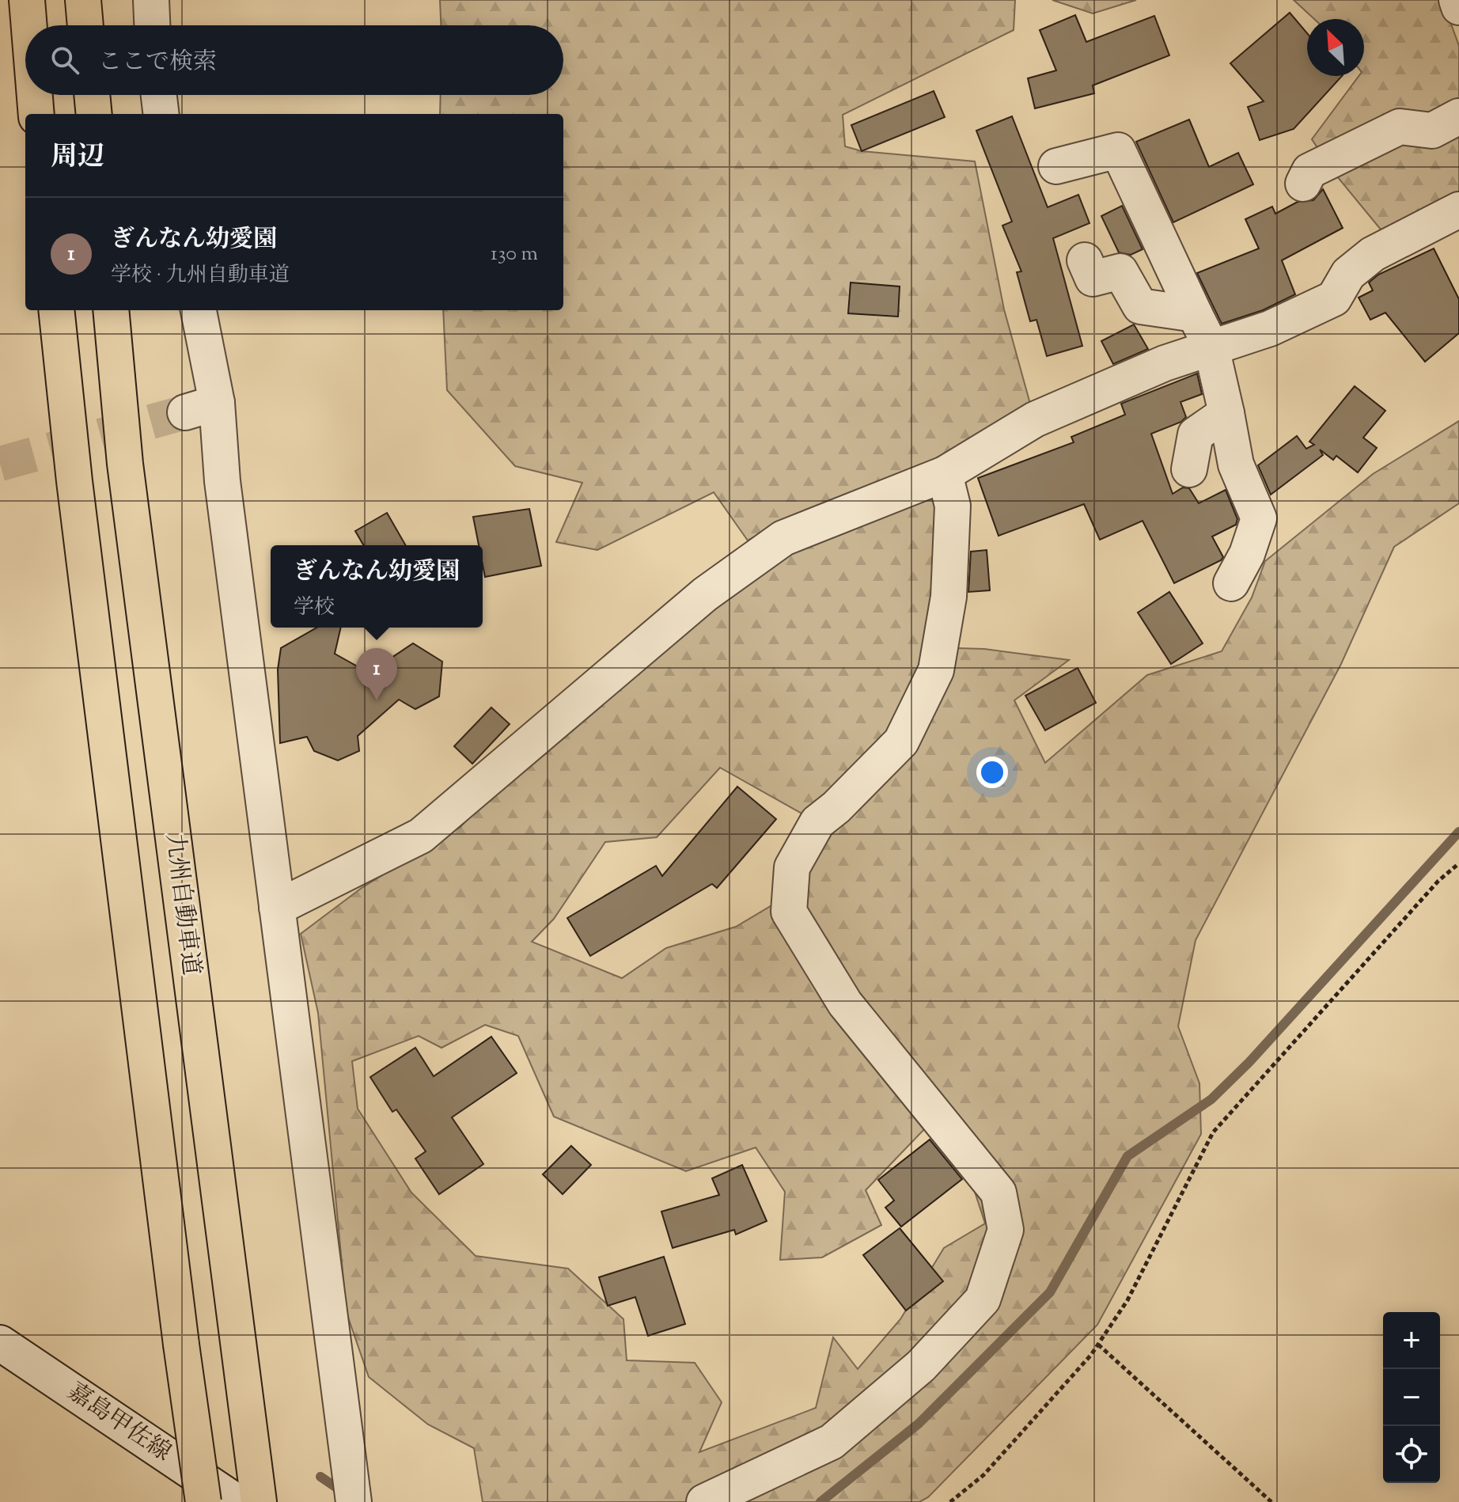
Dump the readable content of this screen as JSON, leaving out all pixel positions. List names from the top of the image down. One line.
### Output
{"streets":{"highway":["九州自動車道"],"street":["嘉島甲佐線"]},"north":"top left","page":{"search":"ここで検索","heading":"周辺","list":[{"mark":"1","name":"ぎんなん幼愛園","note":"学校 · 九州自動車道","value":"130 m"}],"popup":["ぎんなん幼愛園","学校"],"pins":"1","map_buttons":["+","−"]}}
